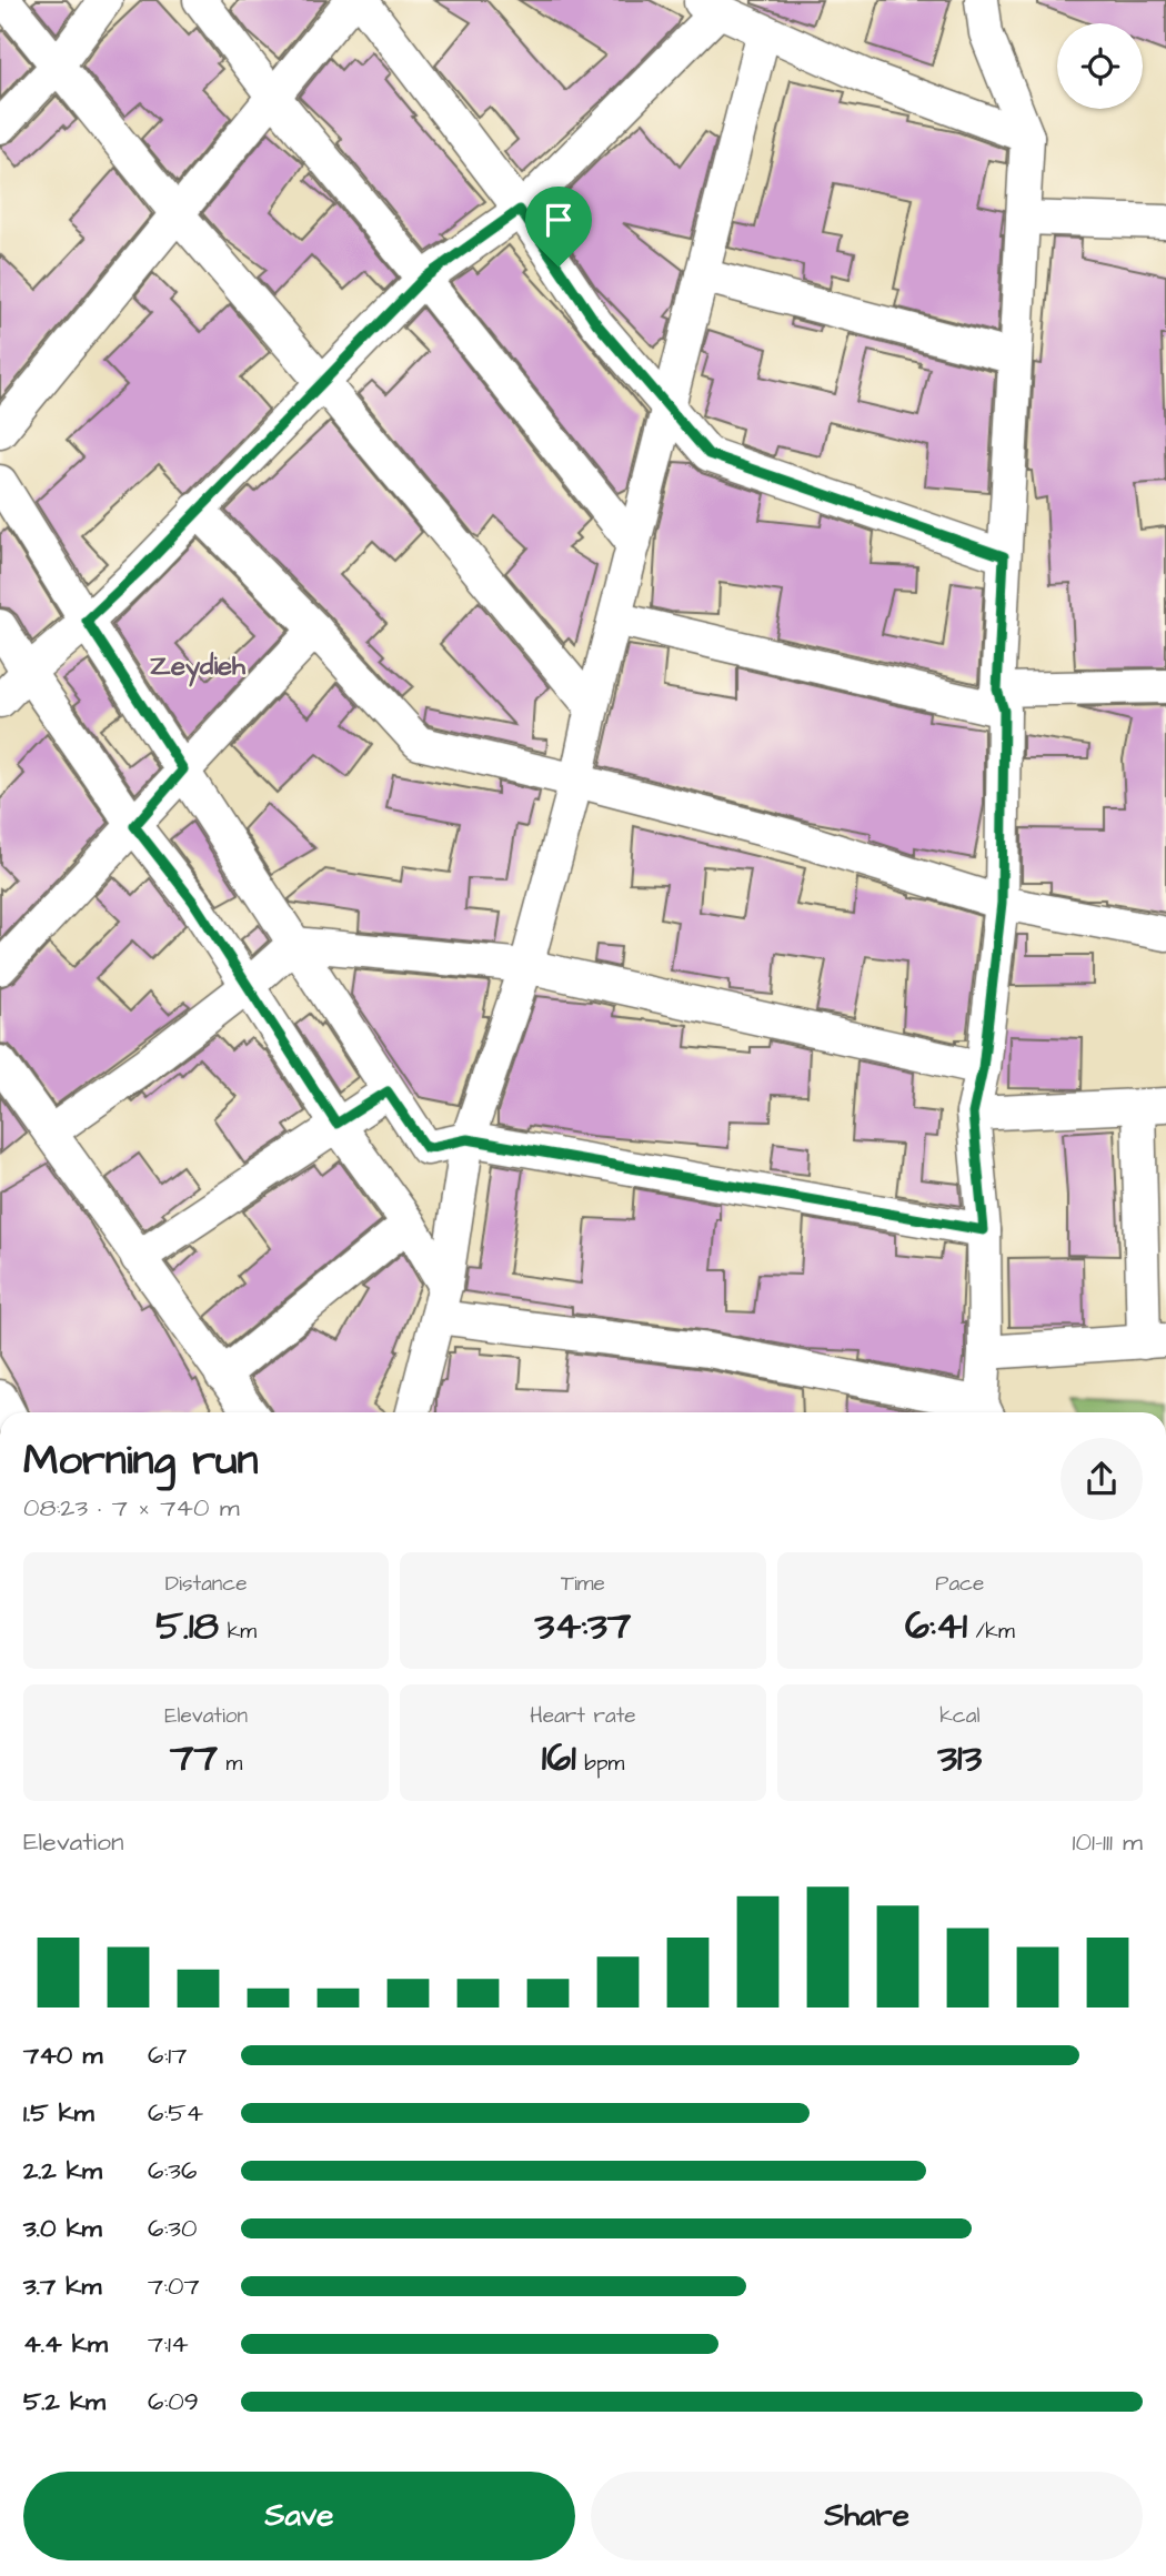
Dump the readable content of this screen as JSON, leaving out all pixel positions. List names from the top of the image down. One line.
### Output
{"districts":["Zeydieh"],"page":{"heading":["Morning run","08:23 · 7 × 740 m"],"stats":[["Distance","5.18 km"],["Time","34:37"],["Pace","6:41 /km"],["Elevation","77 m"],["Heart rate","161 bpm"],["kcal","313"]],"chart":["Elevation","101–111 m"],"list":[{"name":"740 m","note":"6:17"},{"name":"1.5 km","note":"6:54"},{"name":"2.2 km","note":"6:36"},{"name":"3.0 km","note":"6:30"},{"name":"3.7 km","note":"7:07"},{"name":"4.4 km","note":"7:14"},{"name":"5.2 km","note":"6:09"}],"buttons":["Save","Share"]}}
